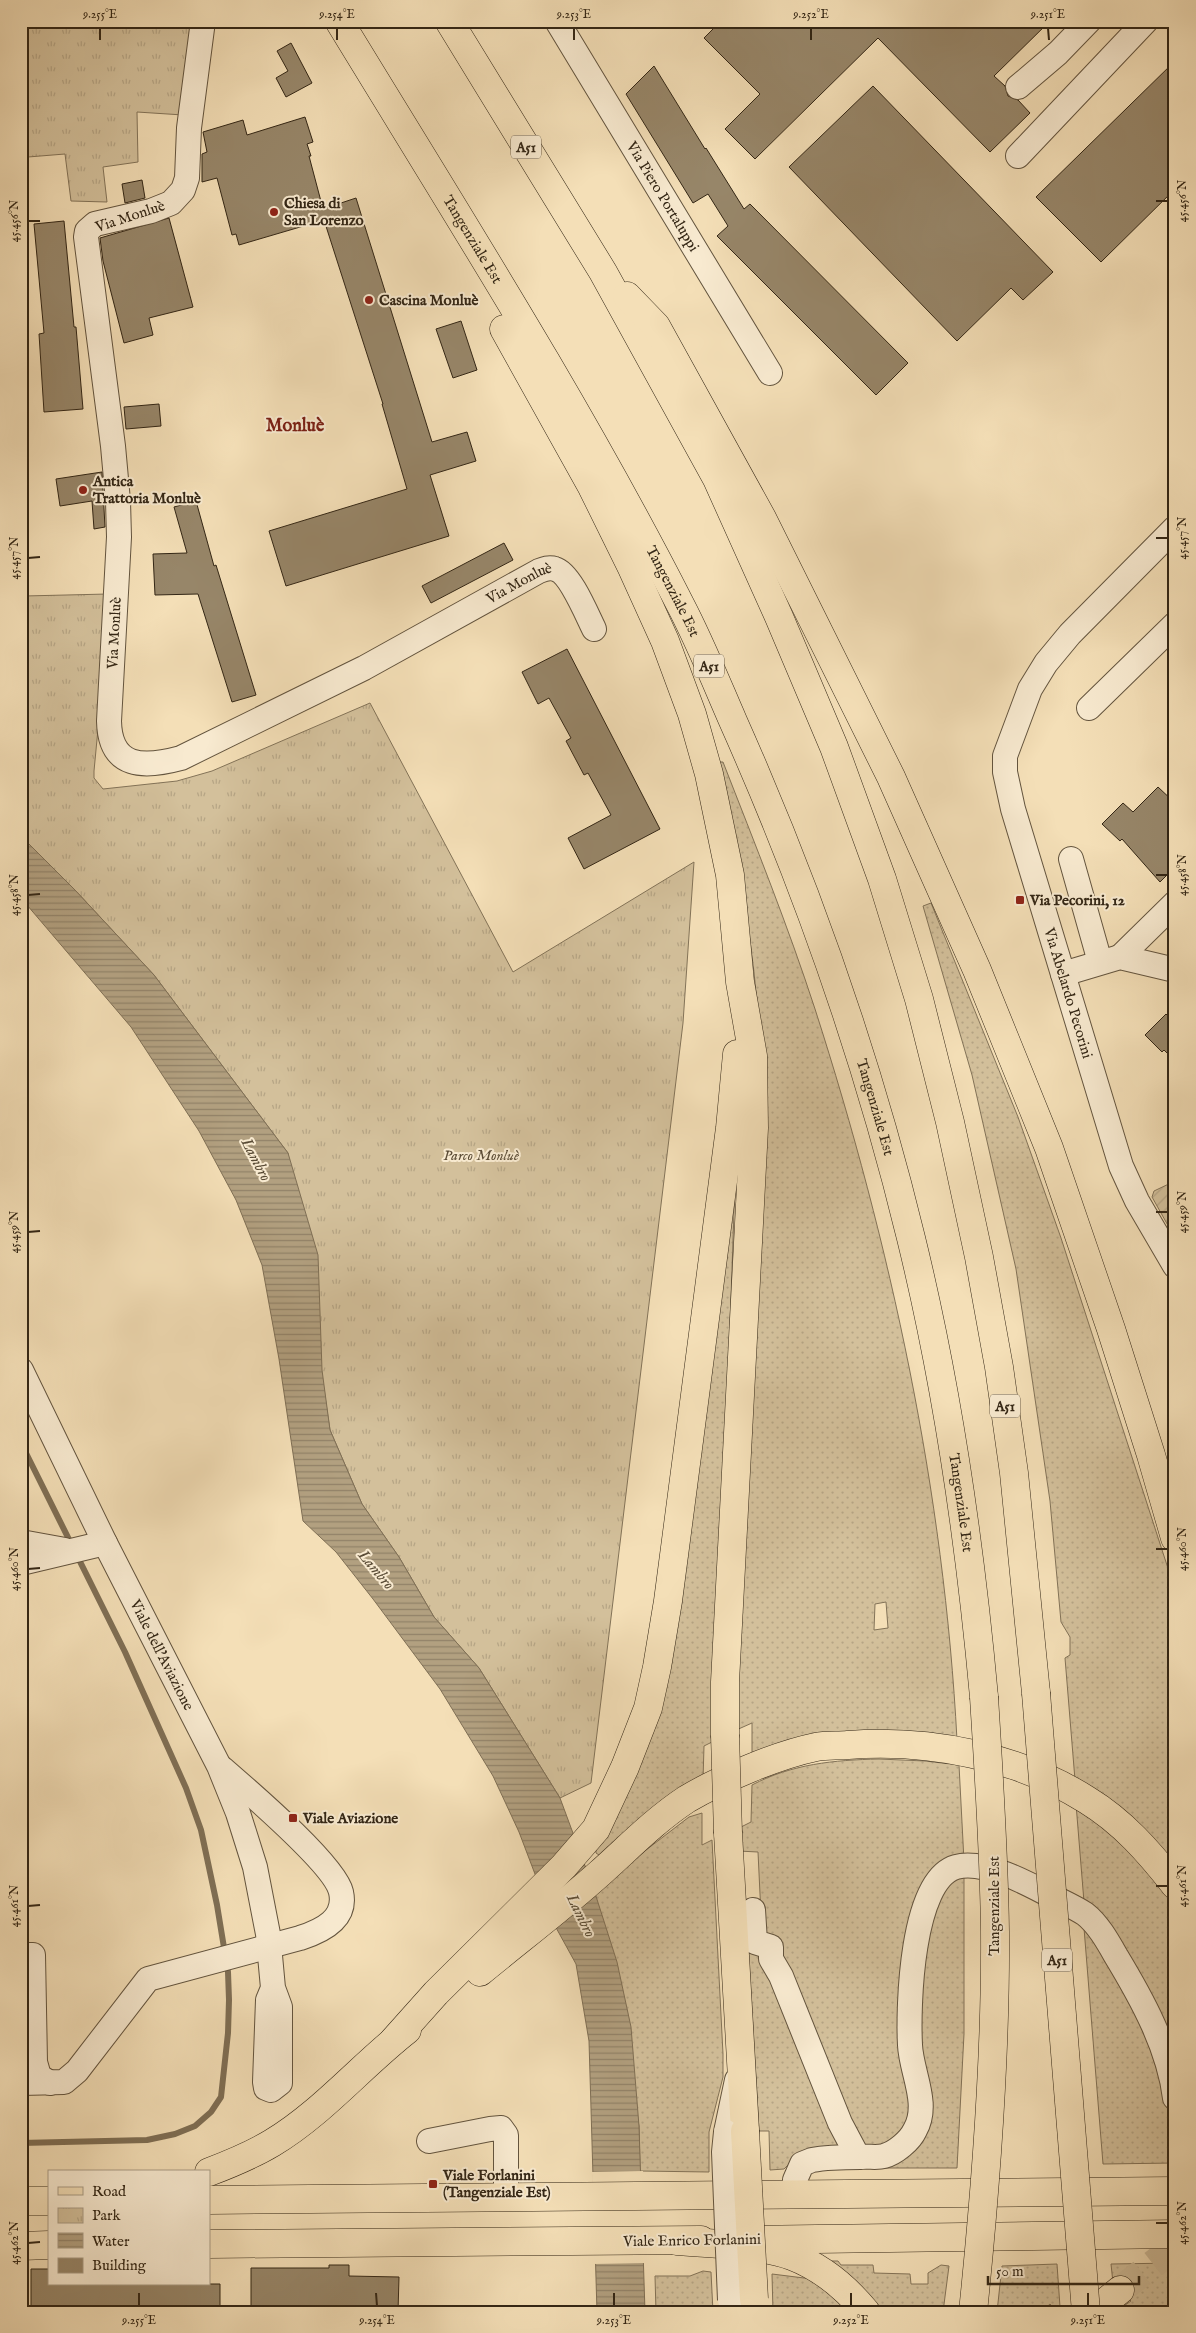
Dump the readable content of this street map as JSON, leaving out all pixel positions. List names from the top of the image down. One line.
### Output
{"streets":{"main road":["A51","Tangenziale Est","Viale Enrico Forlanini"],"street":["Via Piero Portaluppi","Via Monluè","Via Abelardo Pecorini","Viale dell'Aviazione"]},"districts":["Monluè"],"water":["Lambro"],"parks":["Parco Monluè"],"places":{"other":["Chiesa di San Lorenzo","Cascina Monluè","Antica Trattoria Monluè"],"transit":["Via Pecorini, 12","Viale Aviazione","Viale Forlanini (Tangenziale Est)"]},"legend":["Road","Park","Water","Building"],"scale_bar":"50 m","coordinates":["9.255°E","9.254°E","9.253°E","9.252°E","9.251°E","45.456°N","45.457°N","45.458°N","45.459°N","45.460°N","45.461°N","45.462°N"]}
